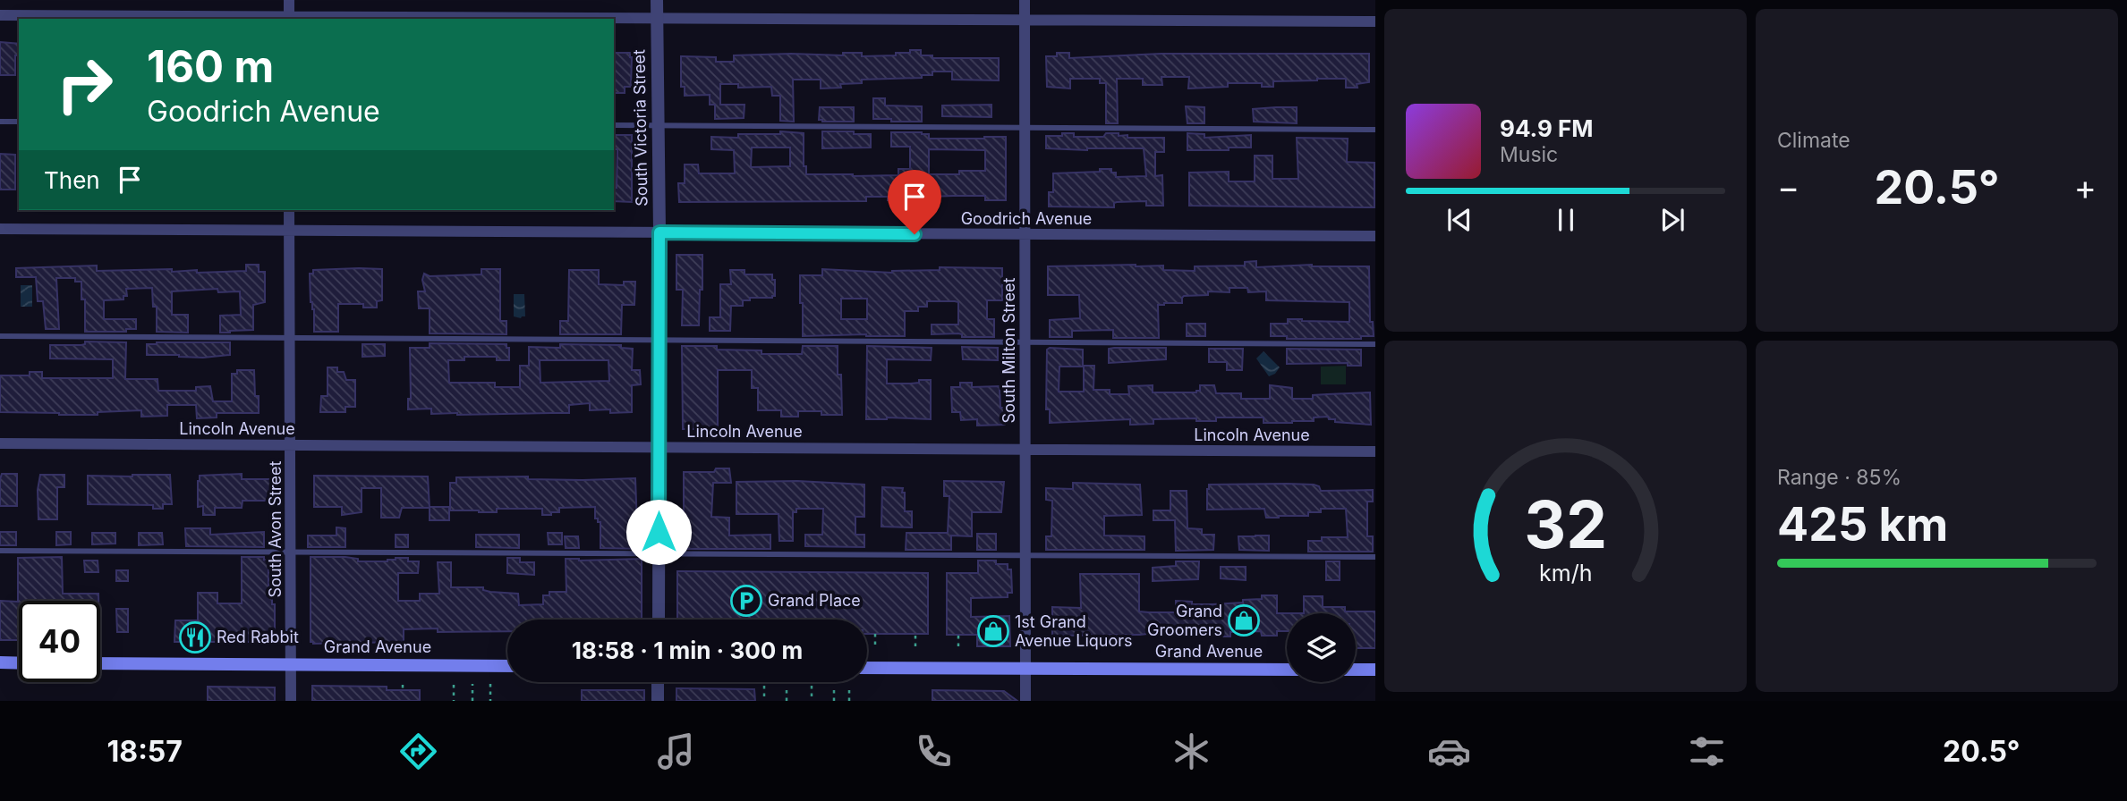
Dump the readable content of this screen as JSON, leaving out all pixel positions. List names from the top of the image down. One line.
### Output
{"streets":{"main road":["Grand Avenue"],"street":["South Victoria Street","Goodrich Avenue","South Milton Street","Lincoln Avenue","South Avon Street"]},"crossings":[["South Victoria Street","Goodrich Avenue"],["South Victoria Street","Lincoln Avenue"],["Goodrich Avenue","South Milton Street"],["Goodrich Avenue","South Avon Street"],["South Milton Street","Lincoln Avenue"],["South Milton Street","Grand Avenue"],["Lincoln Avenue","South Avon Street"],["South Avon Street","Grand Avenue"]],"places":{"parking":["Grand Place"],"shop":["Grand Groomers","1st Grand Avenue Liquors"],"restaurant":["Red Rabbit"]},"page":{"tile":["Climate",["Range · 85%","425 km"]],"turn":["160 m","Goodrich Avenue"],"song":["94.9 FM","Music"],"then":"Then","heat":["−","20.5°","+"],"limit":"40","trip":"18:58 · 1 min · 300 m","tabs":["18:57","20.5°"],"gauge":["32","km/h"]}}
